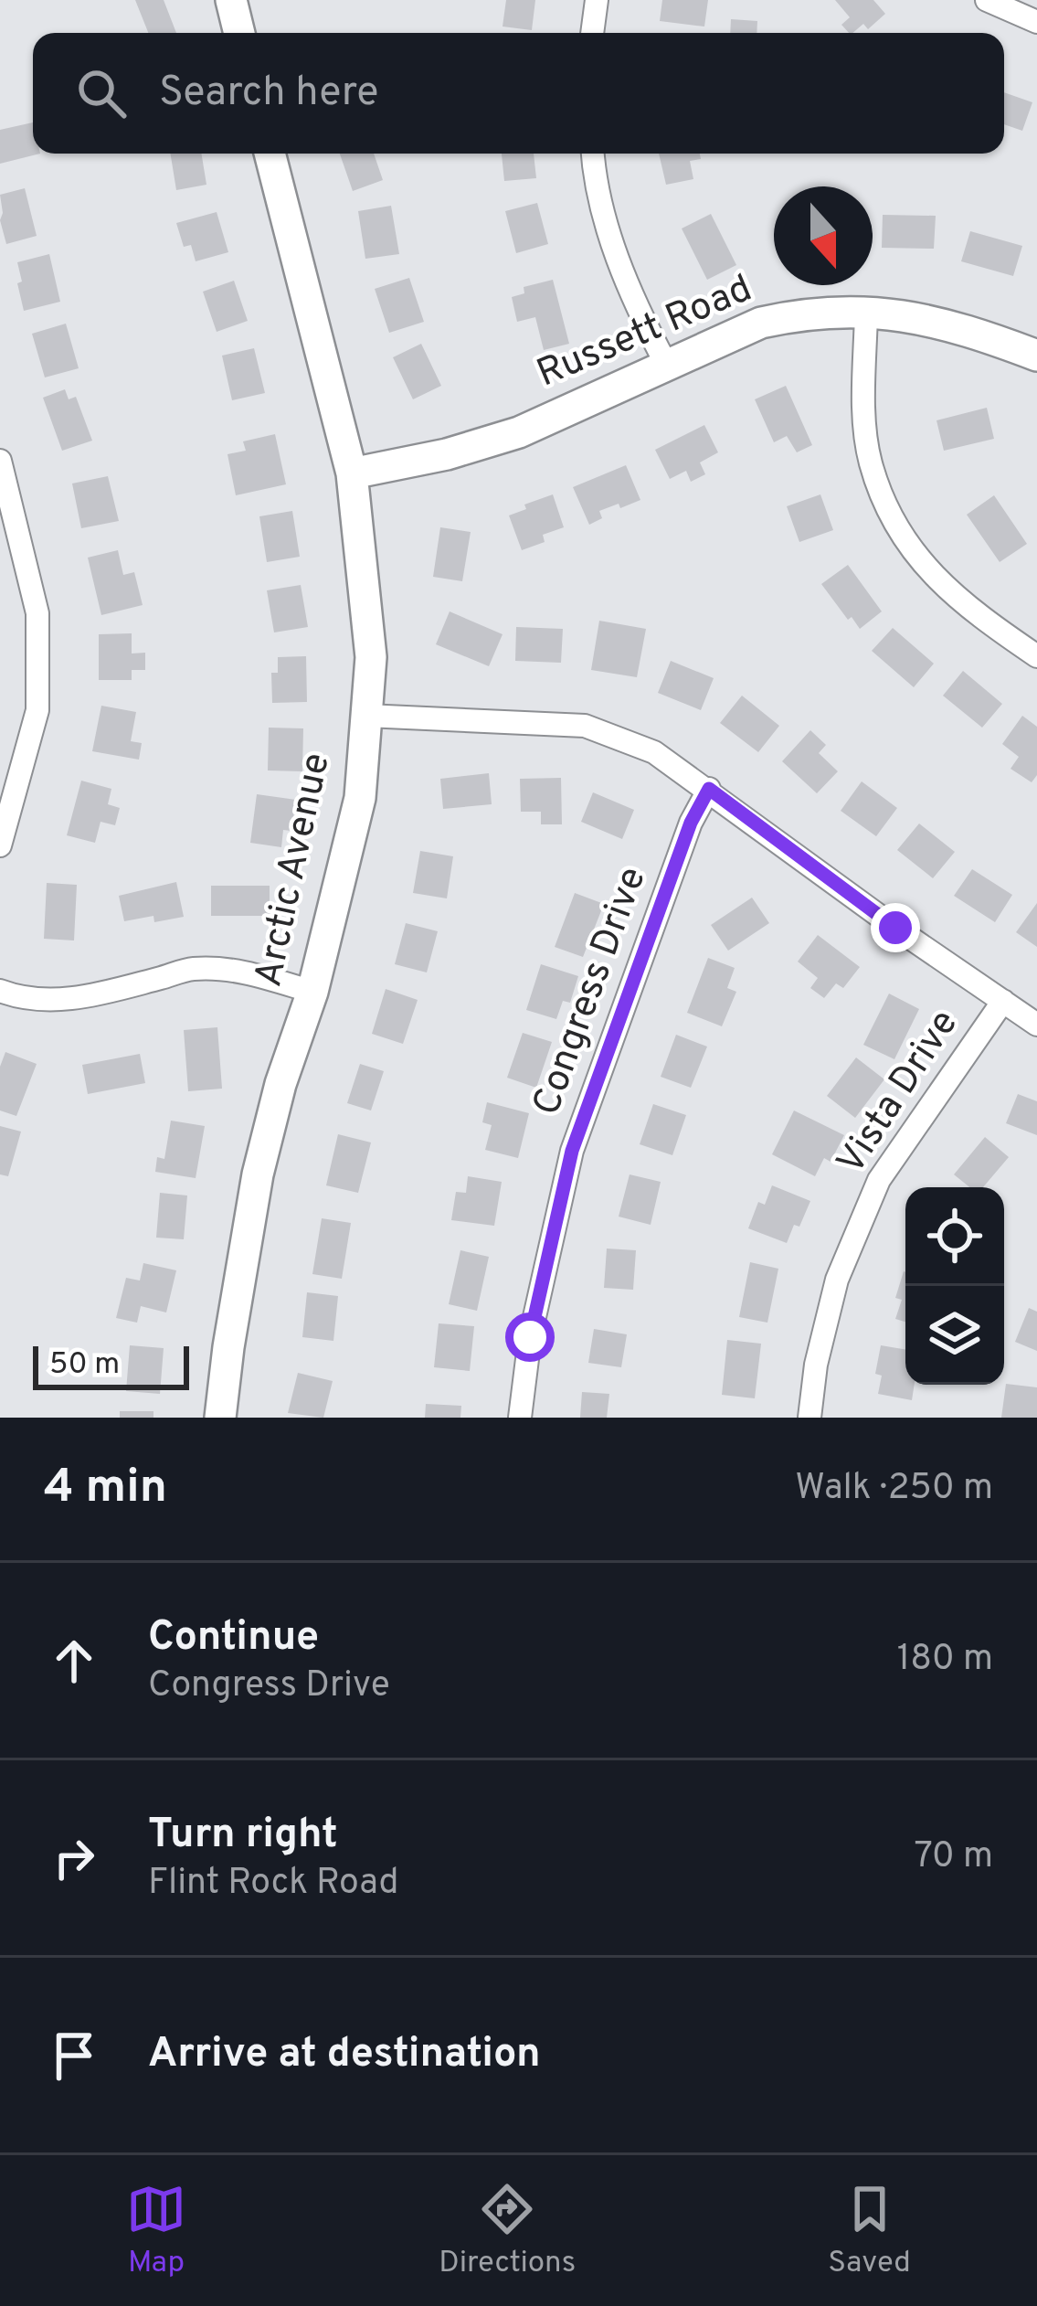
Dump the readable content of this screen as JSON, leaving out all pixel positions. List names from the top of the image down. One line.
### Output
{"streets":{"street":["Russett Road","Arctic Avenue","Congress Drive","Vista Drive"]},"crossings":[["Russett Road","Arctic Avenue"]],"scale_bar":"50 m","north":"bottom","page":{"search":"Search here","scale":"50 m","heading":["4 min","Walk · 250 m"],"list":[["Continue","Congress Drive","180 m"],["Turn right","Flint Rock Road","70 m"],"Arrive at destination"],"nav":["Map","Directions","Saved"]}}
